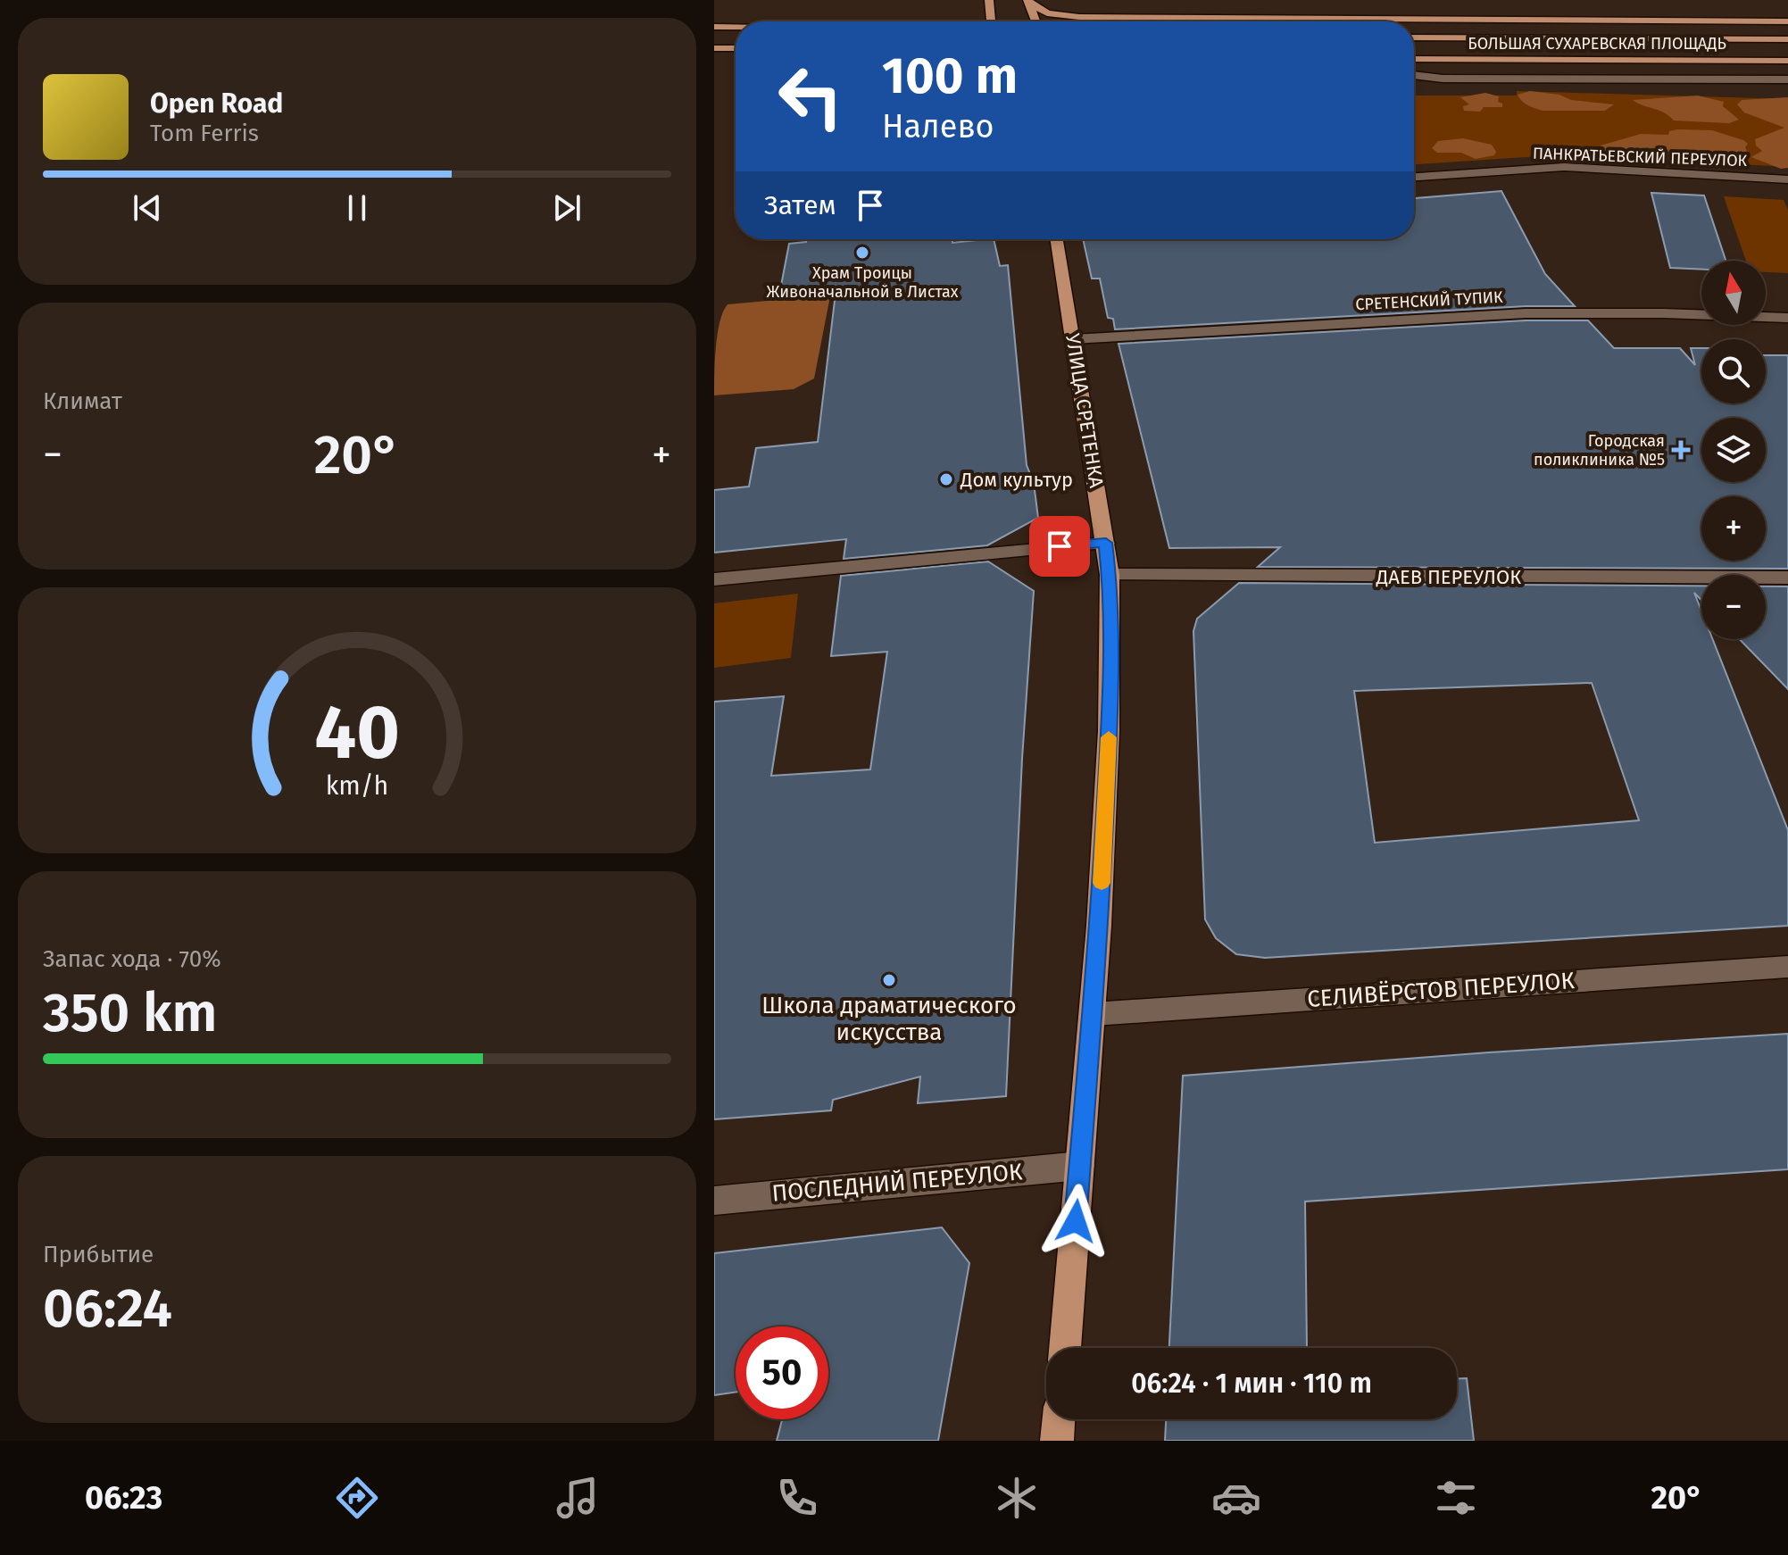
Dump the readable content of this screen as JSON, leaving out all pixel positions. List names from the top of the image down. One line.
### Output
{"streets":{"main road":["БОЛЬШАЯ СУХАРЕВСКАЯ ПЛОЩАДЬ","УЛИЦА СРЕТЕНКА"],"street":["ПАНКРАТЬЕВСКИЙ ПЕРЕУЛОК","СРЕТЕНСКИЙ ТУПИК","ДАЕВ ПЕРЕУЛОК","СЕЛИВЁРСТОВ ПЕРЕУЛОК","ПОСЛЕДНИЙ ПЕРЕУЛОК"]},"crossings":[["СРЕТЕНСКИЙ ТУПИК","УЛИЦА СРЕТЕНКА"],["УЛИЦА СРЕТЕНКА","ДАЕВ ПЕРЕУЛОК"],["УЛИЦА СРЕТЕНКА","СЕЛИВЁРСТОВ ПЕРЕУЛОК"],["УЛИЦА СРЕТЕНКА","ПОСЛЕДНИЙ ПЕРЕУЛОК"]],"places":{"other":["Храм Троицы Живоначальной в Листах","Дом культур","Школа драматического искусства"],"health":["Городская поликлиника №5"]},"north":"top","page":{"turn":["100 m","Налево"],"song":["Open Road","Tom Ferris"],"then":"Затем","map_buttons":["+","−"],"tile":["Климат",["Запас хода · 70%","350 km"],["Прибытие","06:24"]],"heat":["−","20°","+"],"limit":"50","trip":"06:24 · 1 мин · 110 m","tabs":["06:23","20°"],"gauge":["40","km/h"]}}
